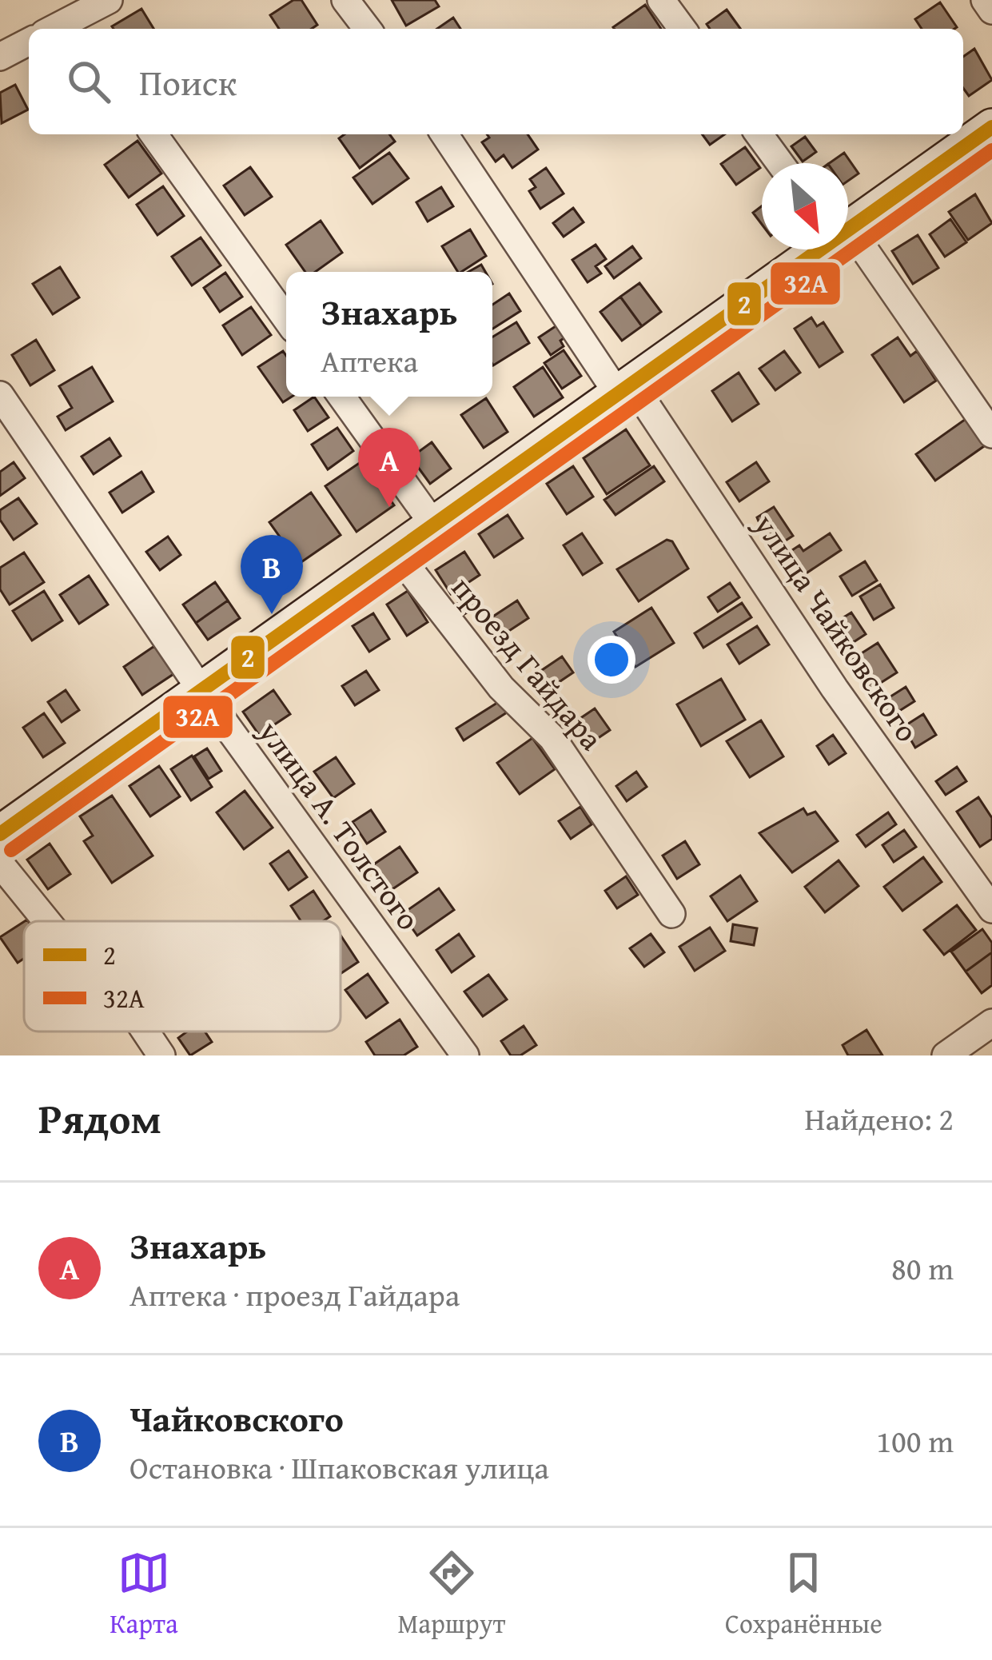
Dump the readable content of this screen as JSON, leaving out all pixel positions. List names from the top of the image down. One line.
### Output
{"streets":{"street":["улица Чайковского","проезд Гайдара","улица А. Толстого"]},"lines":["transit line 2","transit line 32A"],"legend":["2","32A"],"north":"bottom right","page":{"search":"Поиск","popup":["Знахарь","Аптека"],"pins":["A","B"],"heading":["Рядом","Найдено: 2"],"list":[{"mark":"A","name":"Знахарь","note":"Аптека · проезд Гайдара","value":"80 m"},{"mark":"B","name":"Чайковского","note":"Остановка · Шпаковская улица","value":"100 m"}],"nav":["Карта","Маршрут","Сохранённые"]}}
